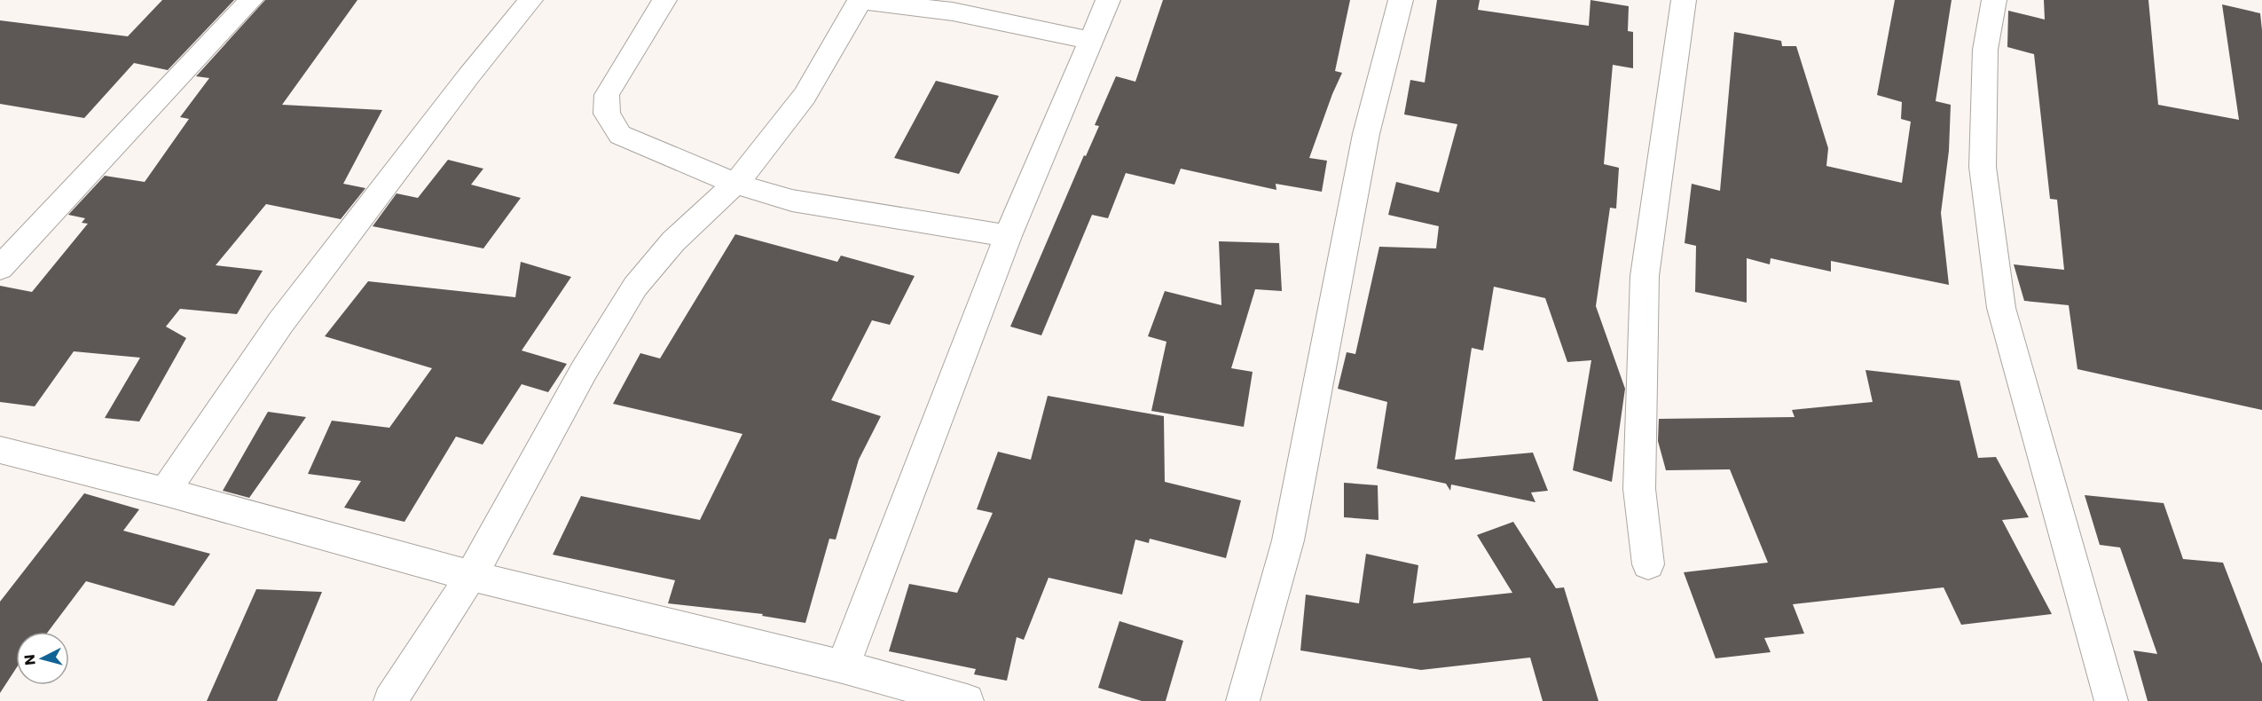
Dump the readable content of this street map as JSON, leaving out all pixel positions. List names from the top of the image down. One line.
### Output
{"north":"left"}
